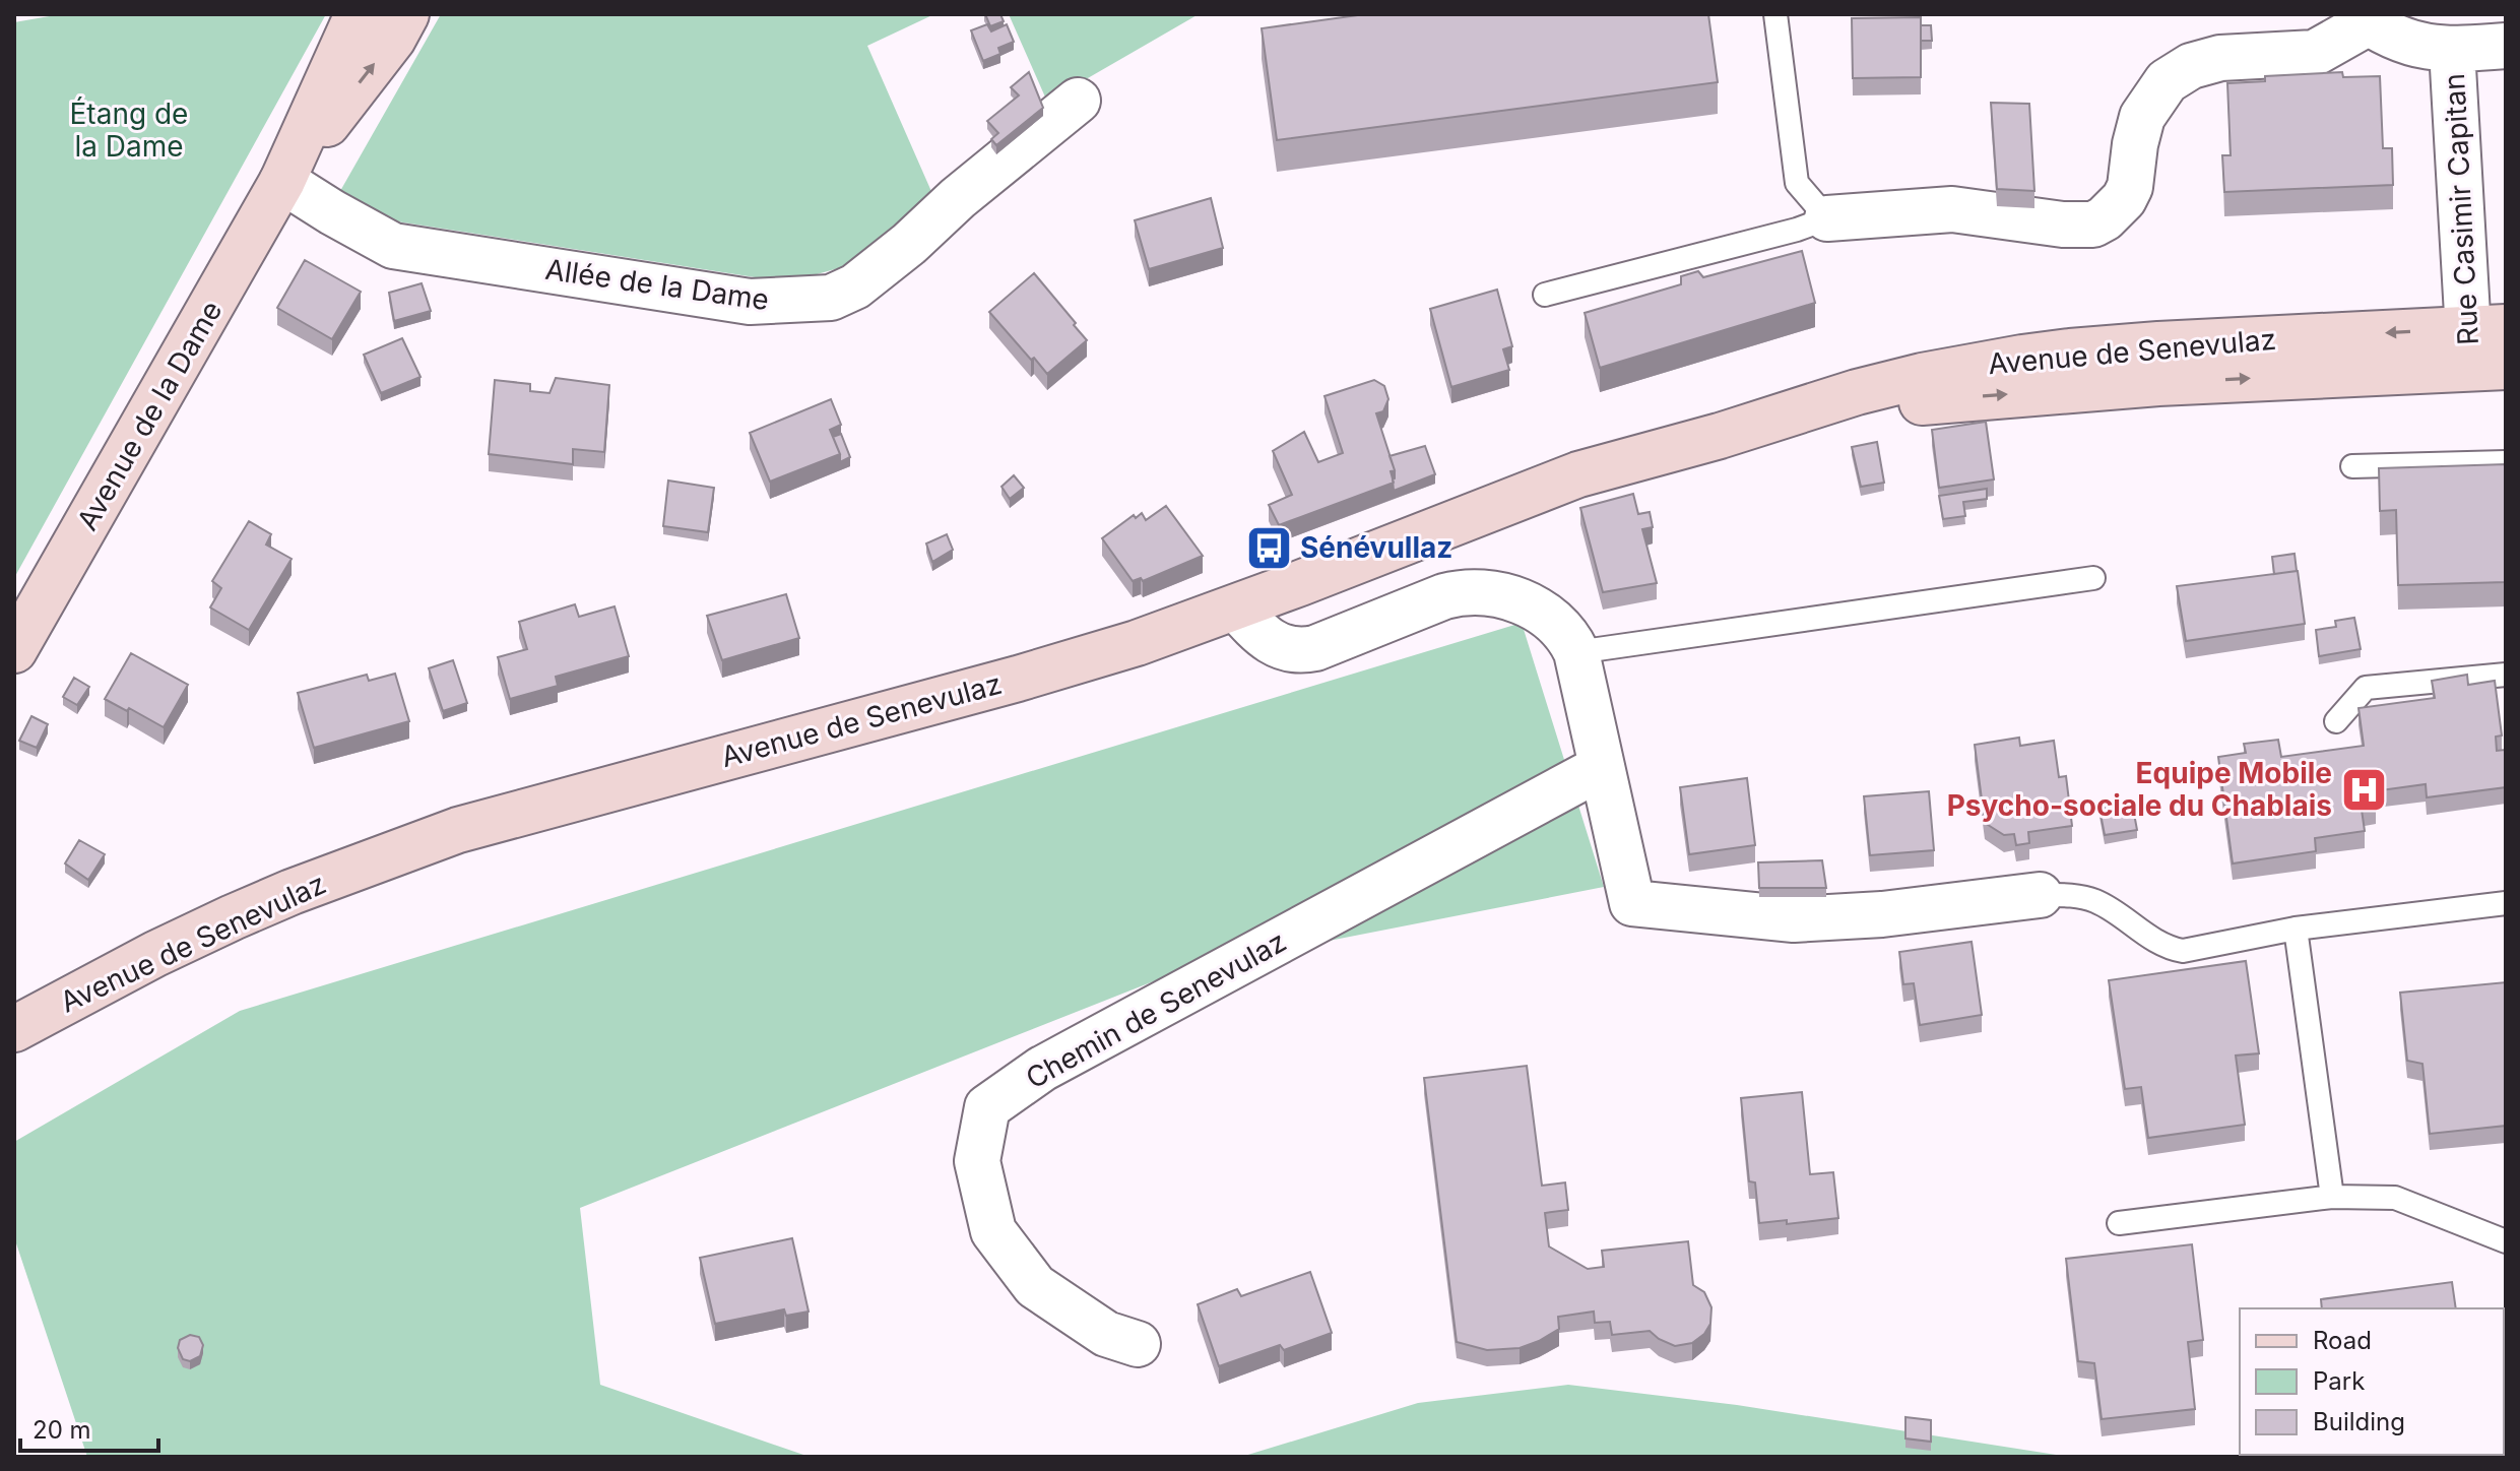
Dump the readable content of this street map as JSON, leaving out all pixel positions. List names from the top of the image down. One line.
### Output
{"streets":{"main road":["Avenue de Senevulaz","Avenue de la Dame"],"street":["Rue Casimir Capitan","Allée de la Dame","Chemin de Senevulaz"]},"crossings":[["Rue Casimir Capitan","Avenue de Senevulaz"],["Allée de la Dame","Avenue de la Dame"]],"parks":["Étang de la Dame"],"places":{"bus stop":["Sénévullaz"],"hospital":["Equipe Mobile Psycho-sociale du Chablais"]},"legend":["Road","Park","Building"],"scale_bar":"20 m"}
